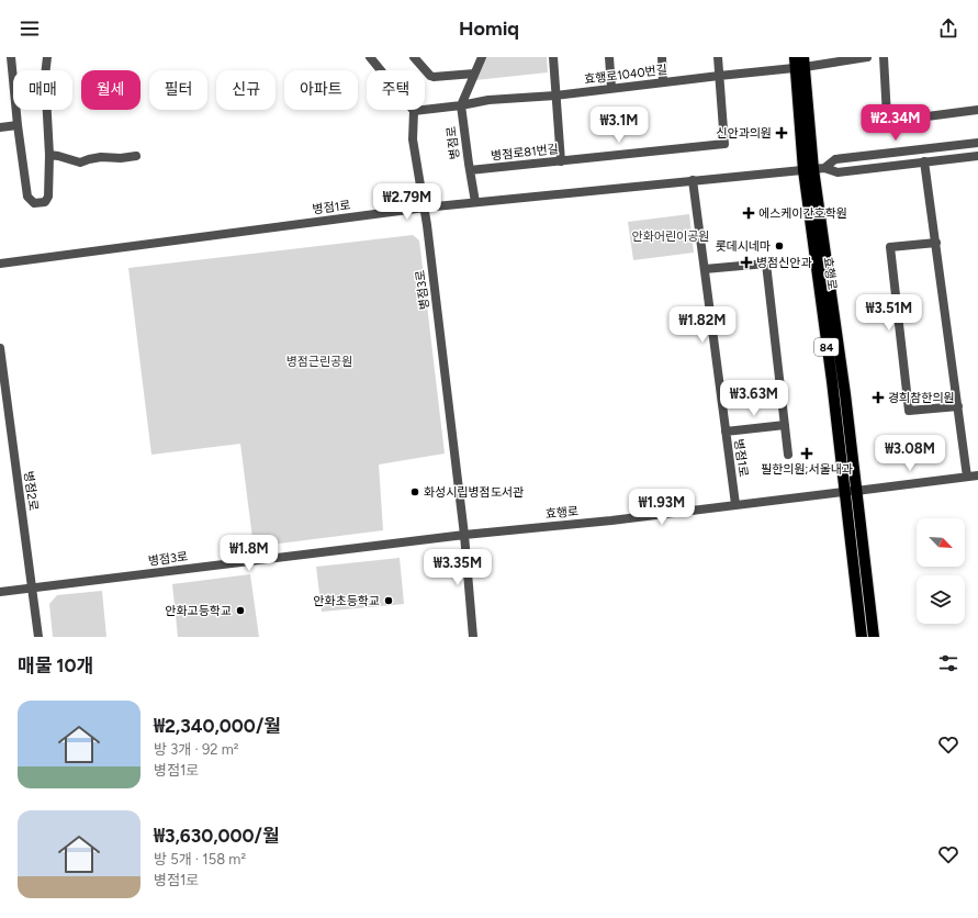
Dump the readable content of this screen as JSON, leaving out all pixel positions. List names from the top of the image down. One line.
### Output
{"streets":{"main road":["효행로","84"],"street":["효행로1040번길","병점로","병점로81번길","병점1로","병점3로","병점2로"]},"crossings":[["효행로1040번길","병점로"],["효행로1040번길","병점로81번길"],["효행로1040번길","효행로"],["효행로1040번길","병점3로"],["병점로","병점로81번길"],["병점로","병점1로"],["병점1로","효행로"],["병점1로","병점3로"],["효행로","병점3로"],["병점3로","병점2로"]],"parks":["안화어린이공원","병점근린공원"],"places":{"health":["신안과의원","에스케이간호학원","병점신안과","경희참한의원","필한의원;서울내과"],"other":["롯데시네마","화성시립병점도서관","안화초등학교","안화고등학교"]},"north":"bottom right","page":{"header":"Homiq","chip":["매매","월세","필터","신규","아파트","주택"],"price":["₩2.34M","₩3.1M","₩2.79M","₩3.51M","₩1.82M","₩3.63M","₩3.08M","₩1.93M","₩1.8M","₩3.35M"],"heading":"매물 10개","list":[{"name":"₩2,340,000/월","note":"방 3개 · 92 m² · 병점1로"},{"name":"₩3,630,000/월","note":"방 5개 · 158 m² · 병점1로"}]}}
